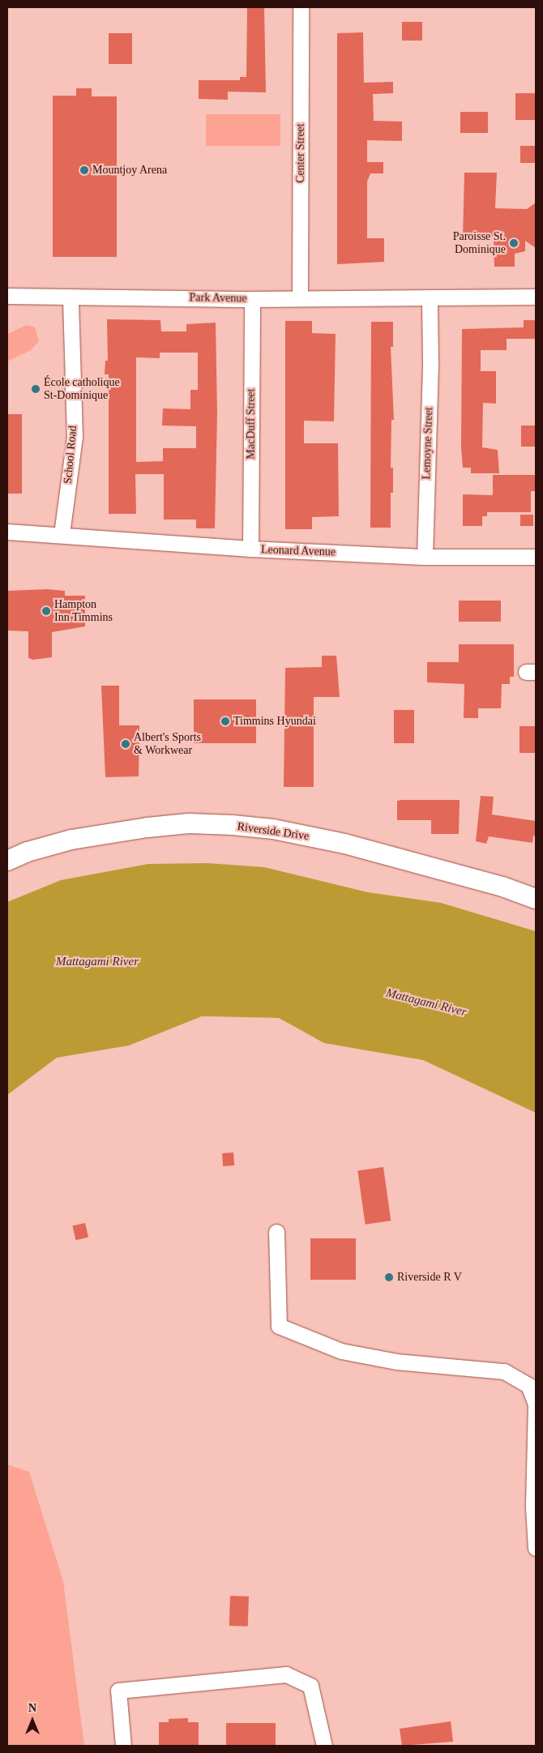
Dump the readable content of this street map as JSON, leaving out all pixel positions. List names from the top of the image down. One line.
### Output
{"streets":{"main road":["Riverside Drive"],"street":["Center Street","Park Avenue","MacDuff Street","Lemoyne Street","School Road","Leonard Avenue"]},"crossings":[["Center Street","Park Avenue"],["Park Avenue","MacDuff Street"],["Park Avenue","Lemoyne Street"],["Park Avenue","School Road"],["MacDuff Street","Leonard Avenue"],["Lemoyne Street","Leonard Avenue"],["School Road","Leonard Avenue"]],"water":["Mattagami River"],"places":["Mountjoy Arena","Paroisse St. Dominique","École catholique St-Dominique","Hampton Inn Timmins","Timmins Hyundai","Albert's Sports & Workwear","Riverside R V"],"north":"top"}
